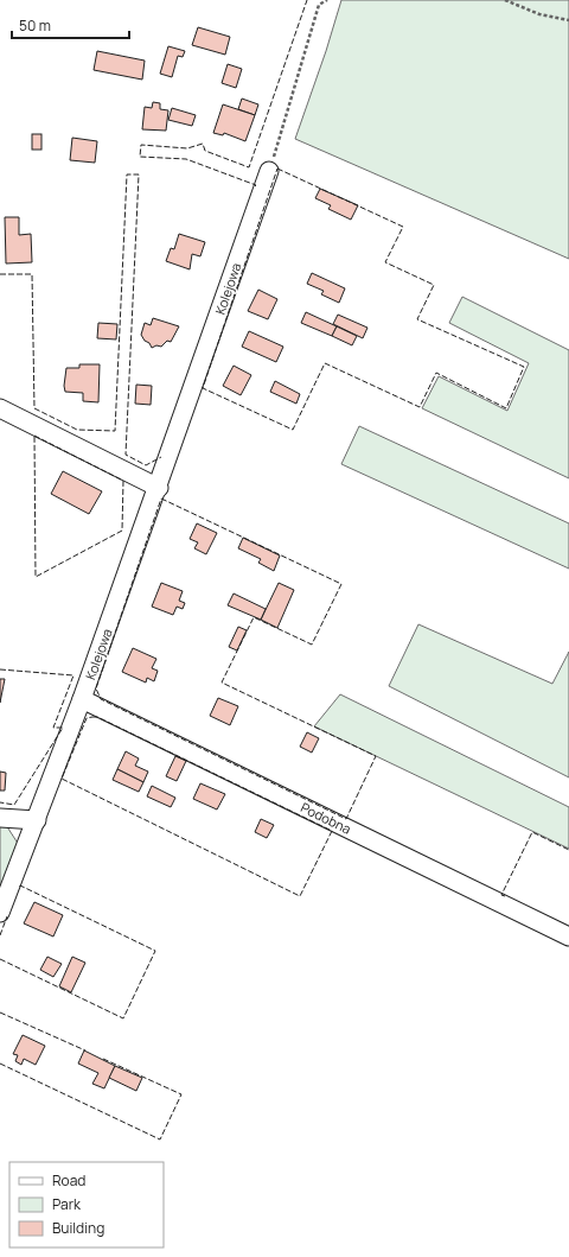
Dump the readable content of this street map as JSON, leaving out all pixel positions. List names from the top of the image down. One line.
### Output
{"streets":{"street":["Kolejowa","Podobna"]},"crossings":[["Kolejowa","Podobna"]],"legend":["Road","Park","Building"],"scale_bar":"50 m"}
